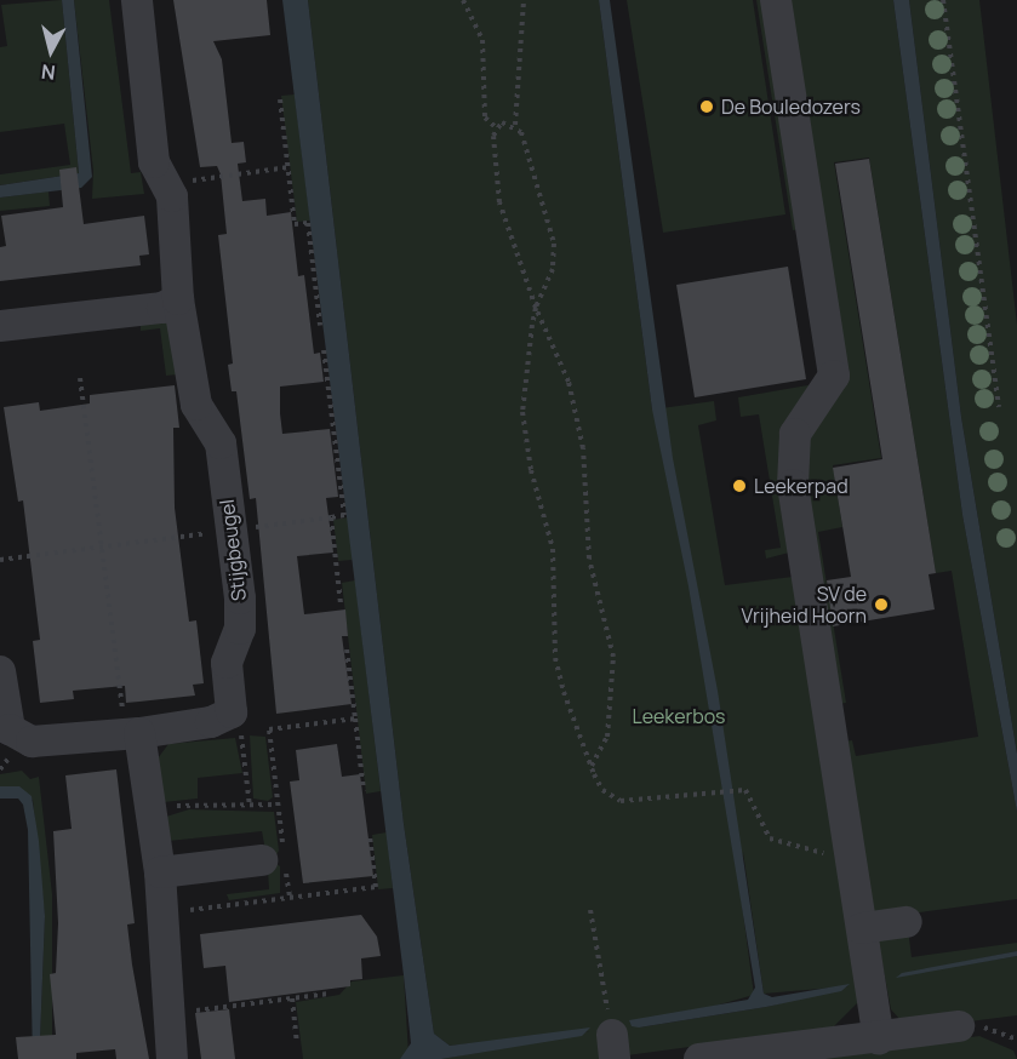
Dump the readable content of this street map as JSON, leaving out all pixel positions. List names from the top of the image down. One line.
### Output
{"streets":{"street":["Stijgbeugel"]},"parks":["Leekerbos"],"places":["De Bouledozers","Leekerpad","SV de Vrijheid Hoorn"],"north":"bottom"}
